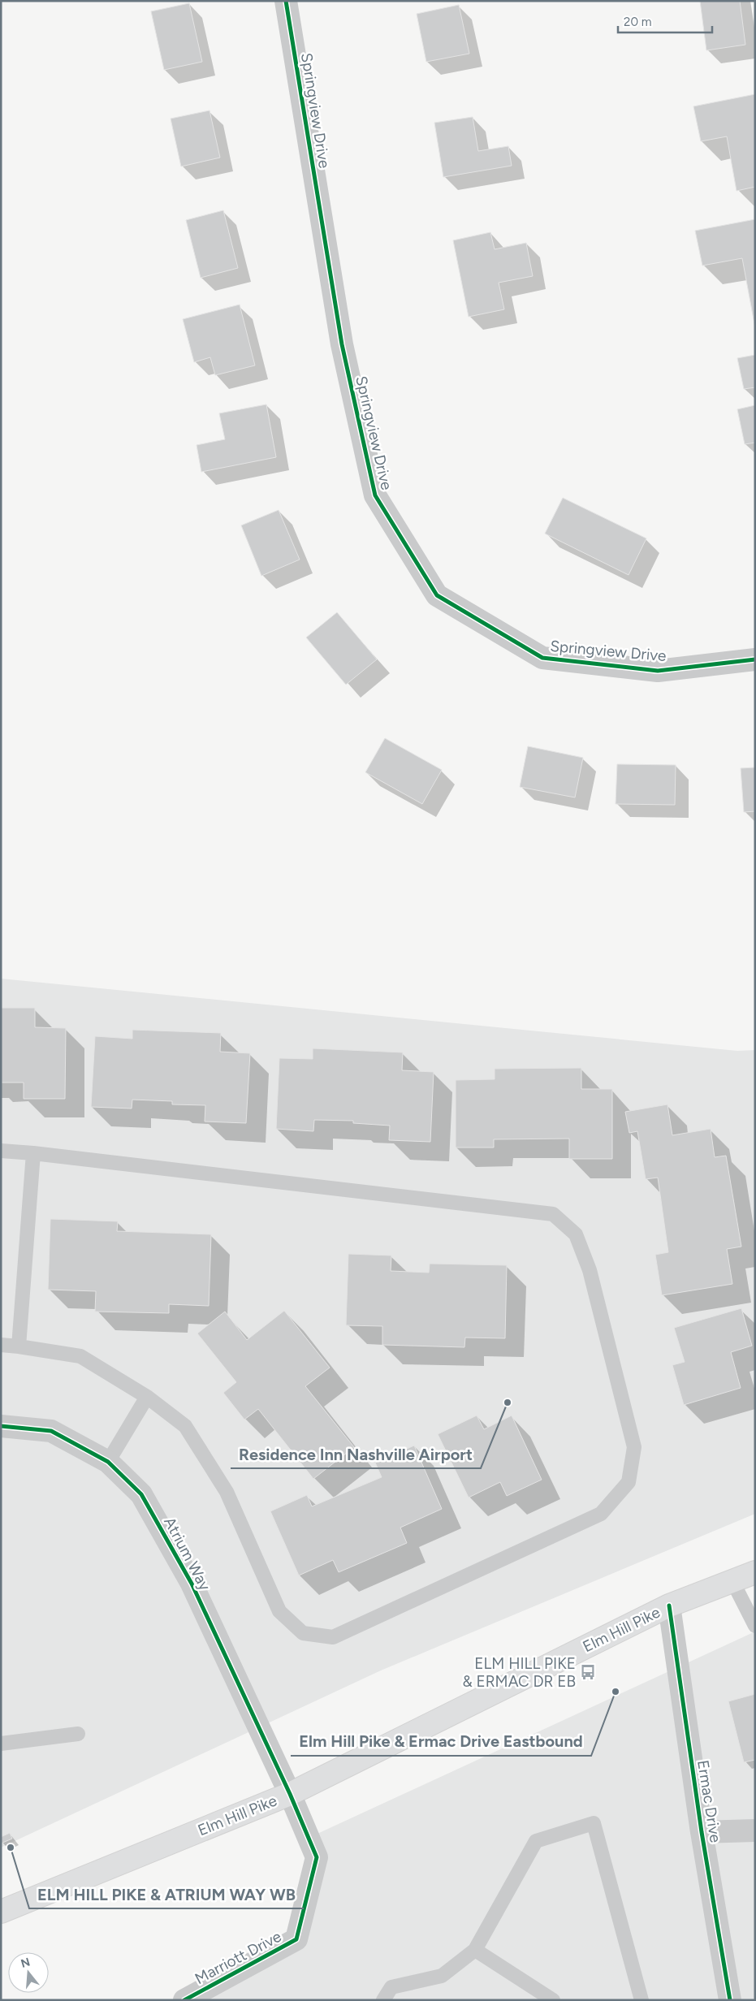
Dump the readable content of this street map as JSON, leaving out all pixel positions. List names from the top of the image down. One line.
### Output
{"streets":{"main road":["Elm Hill Pike"],"street":["Springview Drive","Atrium Way","Ermac Drive","Marriott Drive"]},"crossings":[["Atrium Way","Elm Hill Pike"],["Atrium Way","Marriott Drive"],["Elm Hill Pike","Ermac Drive"],["Elm Hill Pike","Marriott Drive"]],"places":{"other":["Residence Inn Nashville Airport","Elm Hill Pike & Ermac Drive Eastbound","ELM HILL PIKE & ATRIUM WAY WB"],"bus stop":["ELM HILL PIKE & ERMAC DR EB"]},"scale_bar":"20 m","north":"top"}
